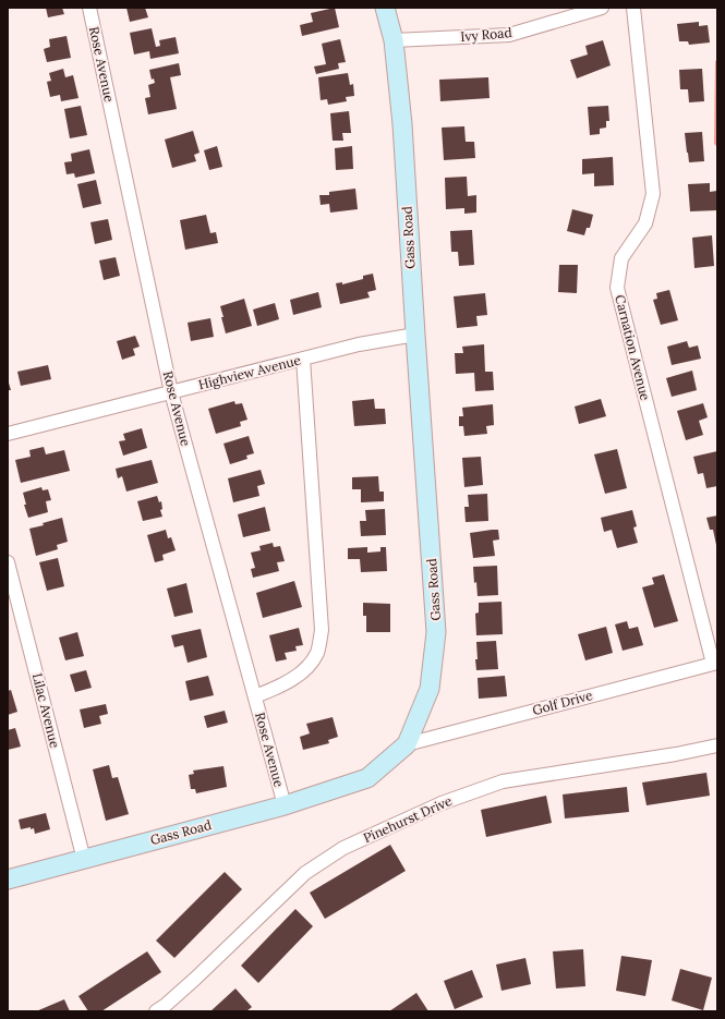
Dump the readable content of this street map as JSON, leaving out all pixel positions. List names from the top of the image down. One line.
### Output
{"streets":{"street":["Ivy Road","Rose Avenue","Gass Road","Carnation Avenue","Highview Avenue","Golf Drive","Lilac Avenue","Pinehurst Drive"]},"crossings":[["Ivy Road","Gass Road"],["Rose Avenue","Gass Road"],["Rose Avenue","Highview Avenue"],["Gass Road","Highview Avenue"],["Gass Road","Golf Drive"],["Gass Road","Lilac Avenue"],["Carnation Avenue","Golf Drive"]]}
